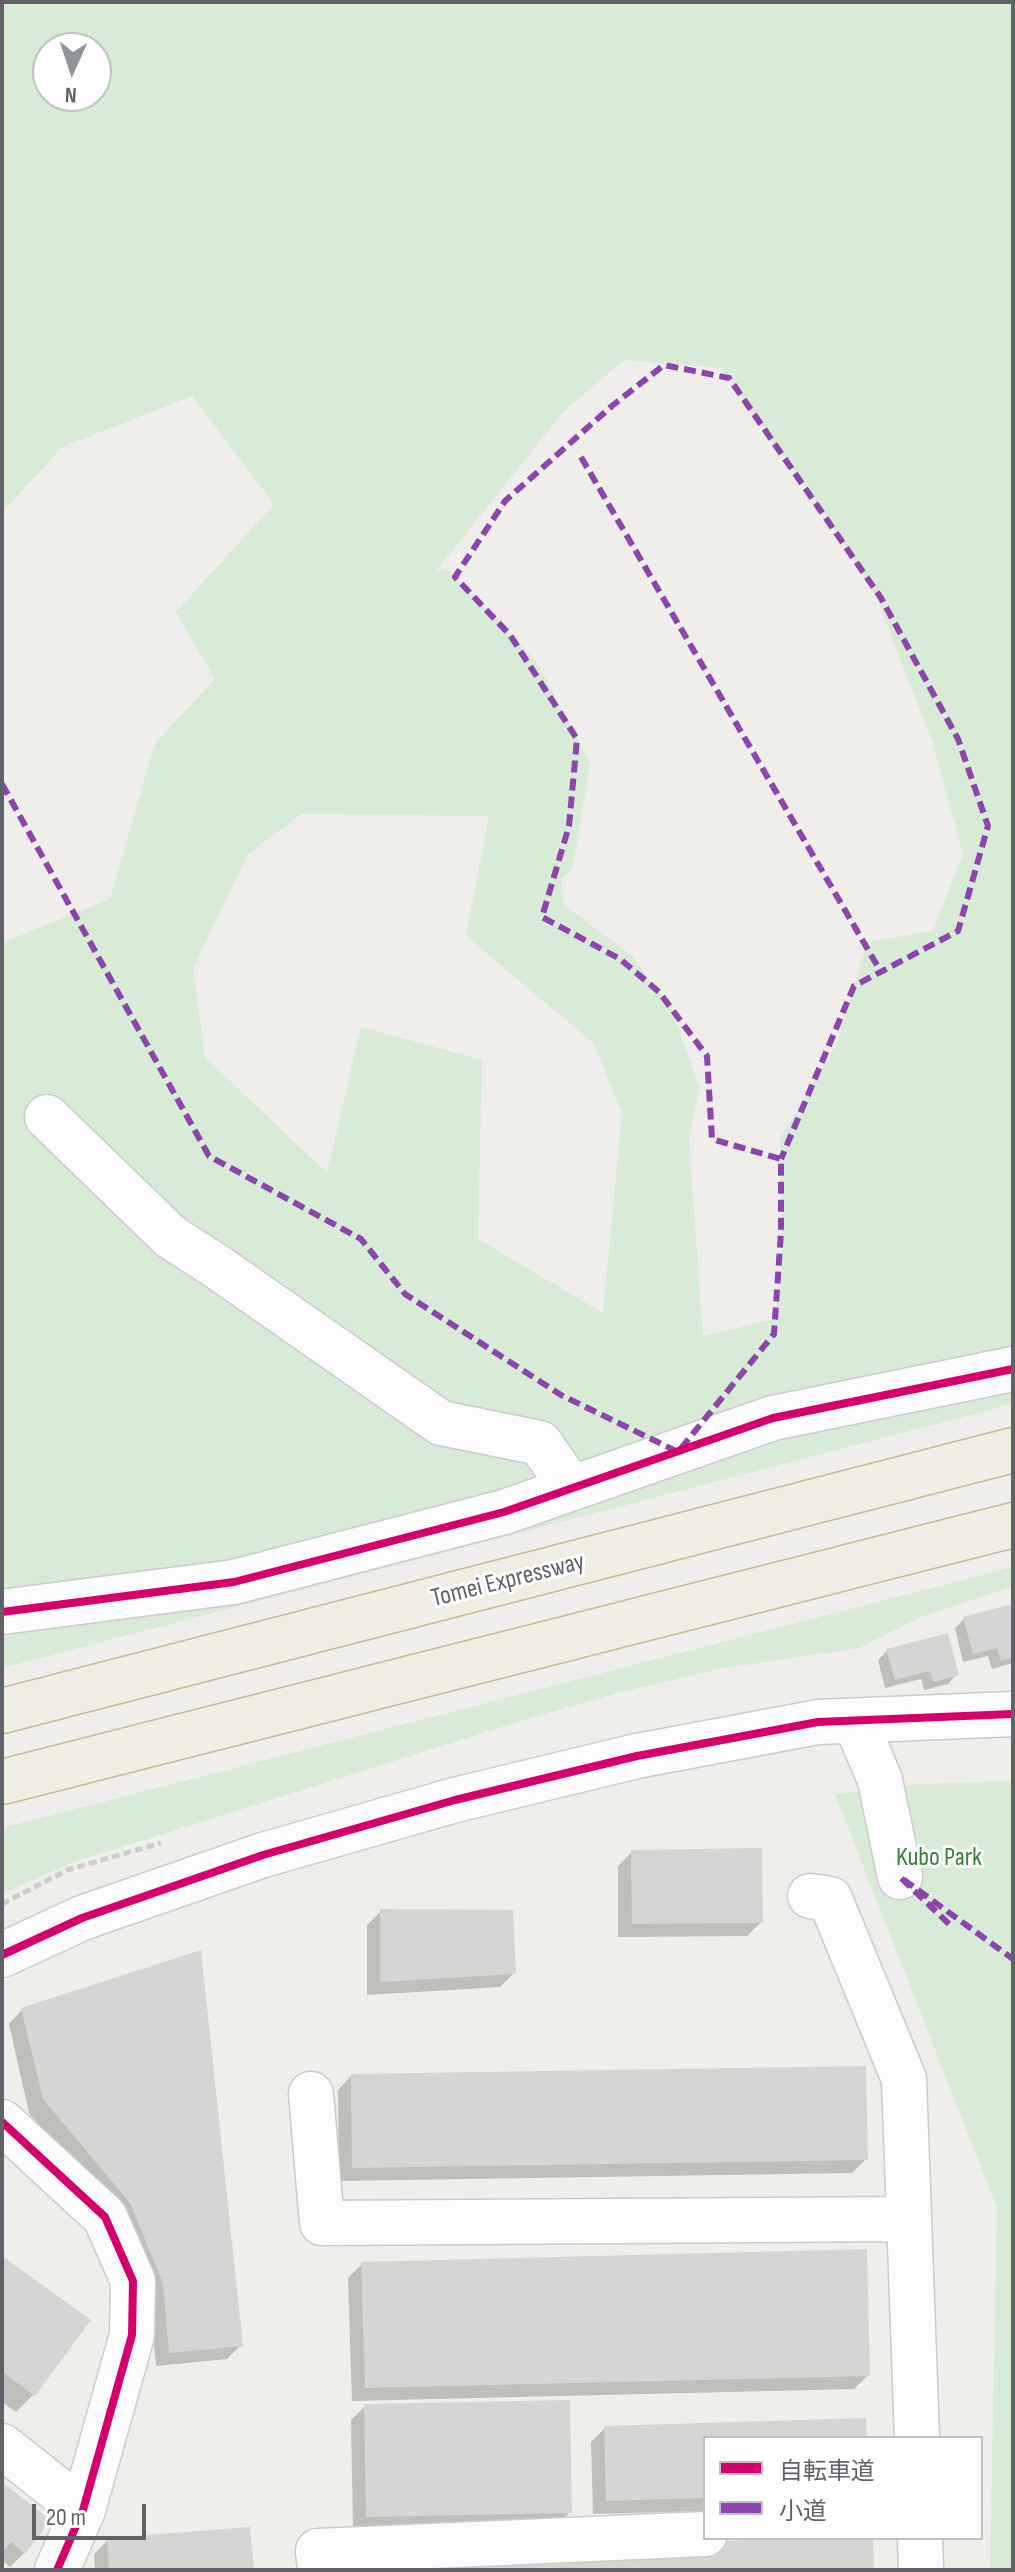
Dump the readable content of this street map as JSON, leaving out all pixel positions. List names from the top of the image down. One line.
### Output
{"streets":{"highway":["Tomei Expressway"]},"parks":["Kubo Park"],"legend":["自転車道","小道"],"scale_bar":"20 m","north":"bottom"}
